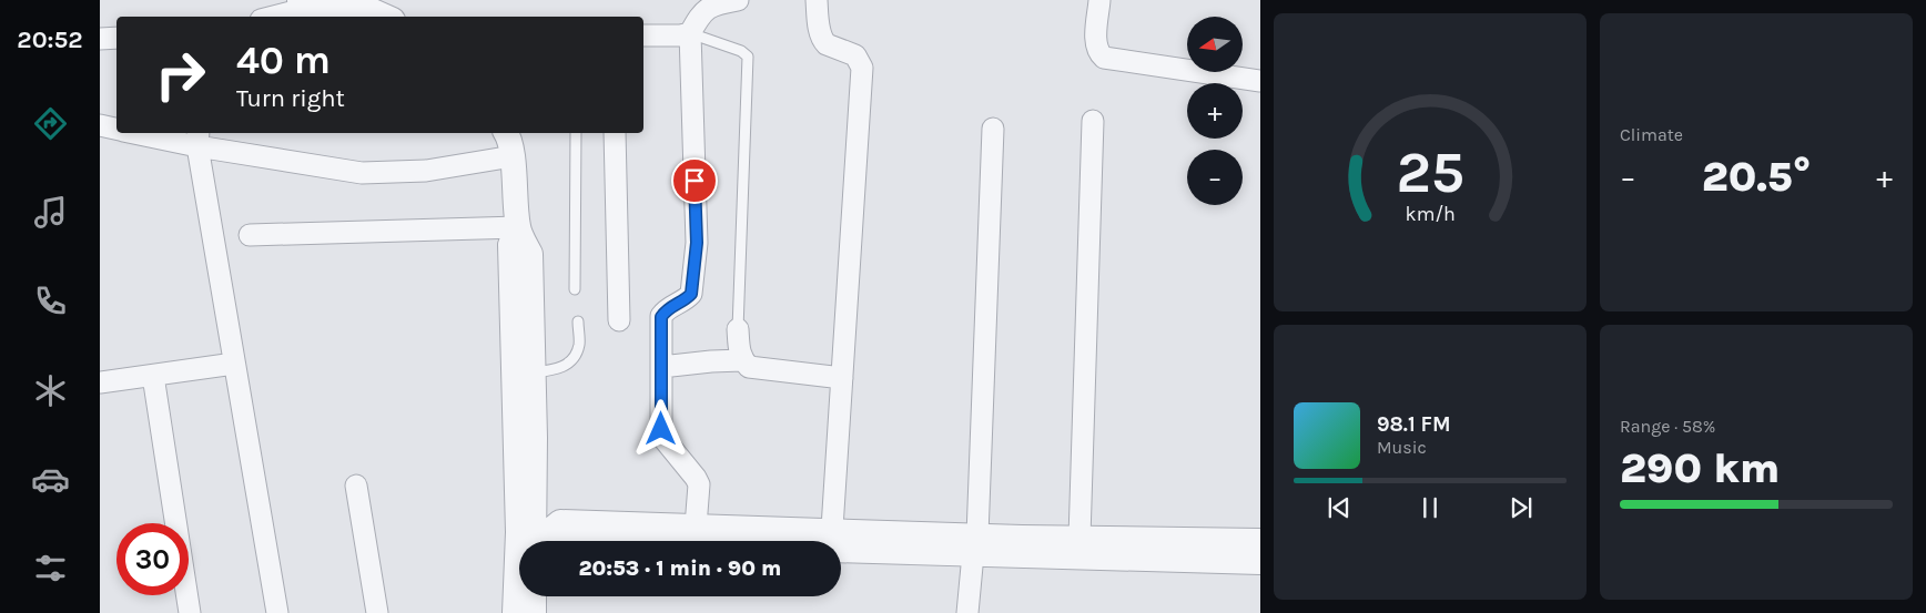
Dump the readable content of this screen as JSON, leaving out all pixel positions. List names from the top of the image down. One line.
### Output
{"north":"left","page":{"tabs":"20:52","tile":["Climate",["Range · 58%","290 km"]],"map_buttons":["+","−"],"turn":["40 m","Turn right"],"heat":["−","20.5°","+"],"song":["98.1 FM","Music"],"limit":"30","trip":"20:53 · 1 min · 90 m","gauge":["25","km/h"]}}
